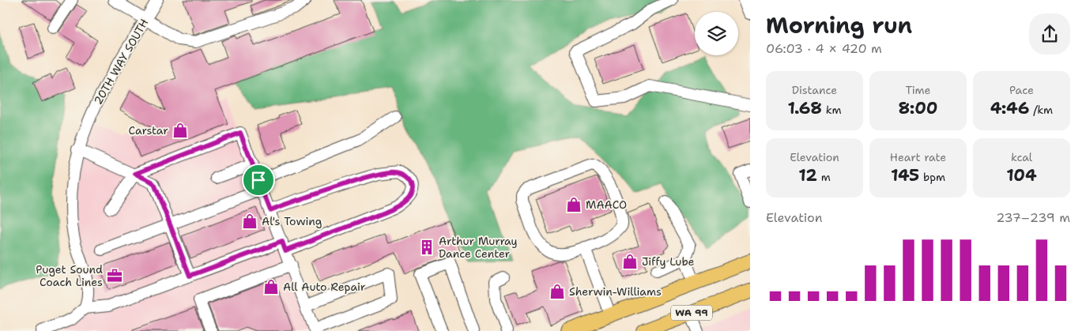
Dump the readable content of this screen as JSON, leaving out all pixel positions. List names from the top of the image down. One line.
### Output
{"streets":{"main road":["WA 99"],"street":["20TH WAY SOUTH"]},"places":{"shop":["Carstar","MAACO","Al's Towing","Jiffy Lube","All Auto Repair","Sherwin-Williams"],"building":["Arthur Murray Dance Center"],"office":["Puget Sound Coach Lines"]},"page":{"heading":["Morning run","06:03 · 4 × 420 m"],"stats":[["Distance","1.68 km"],["Time","8:00"],["Pace","4:46 /km"],["Elevation","12 m"],["Heart rate","145 bpm"],["kcal","104"]],"chart":["Elevation","237–239 m"]}}
